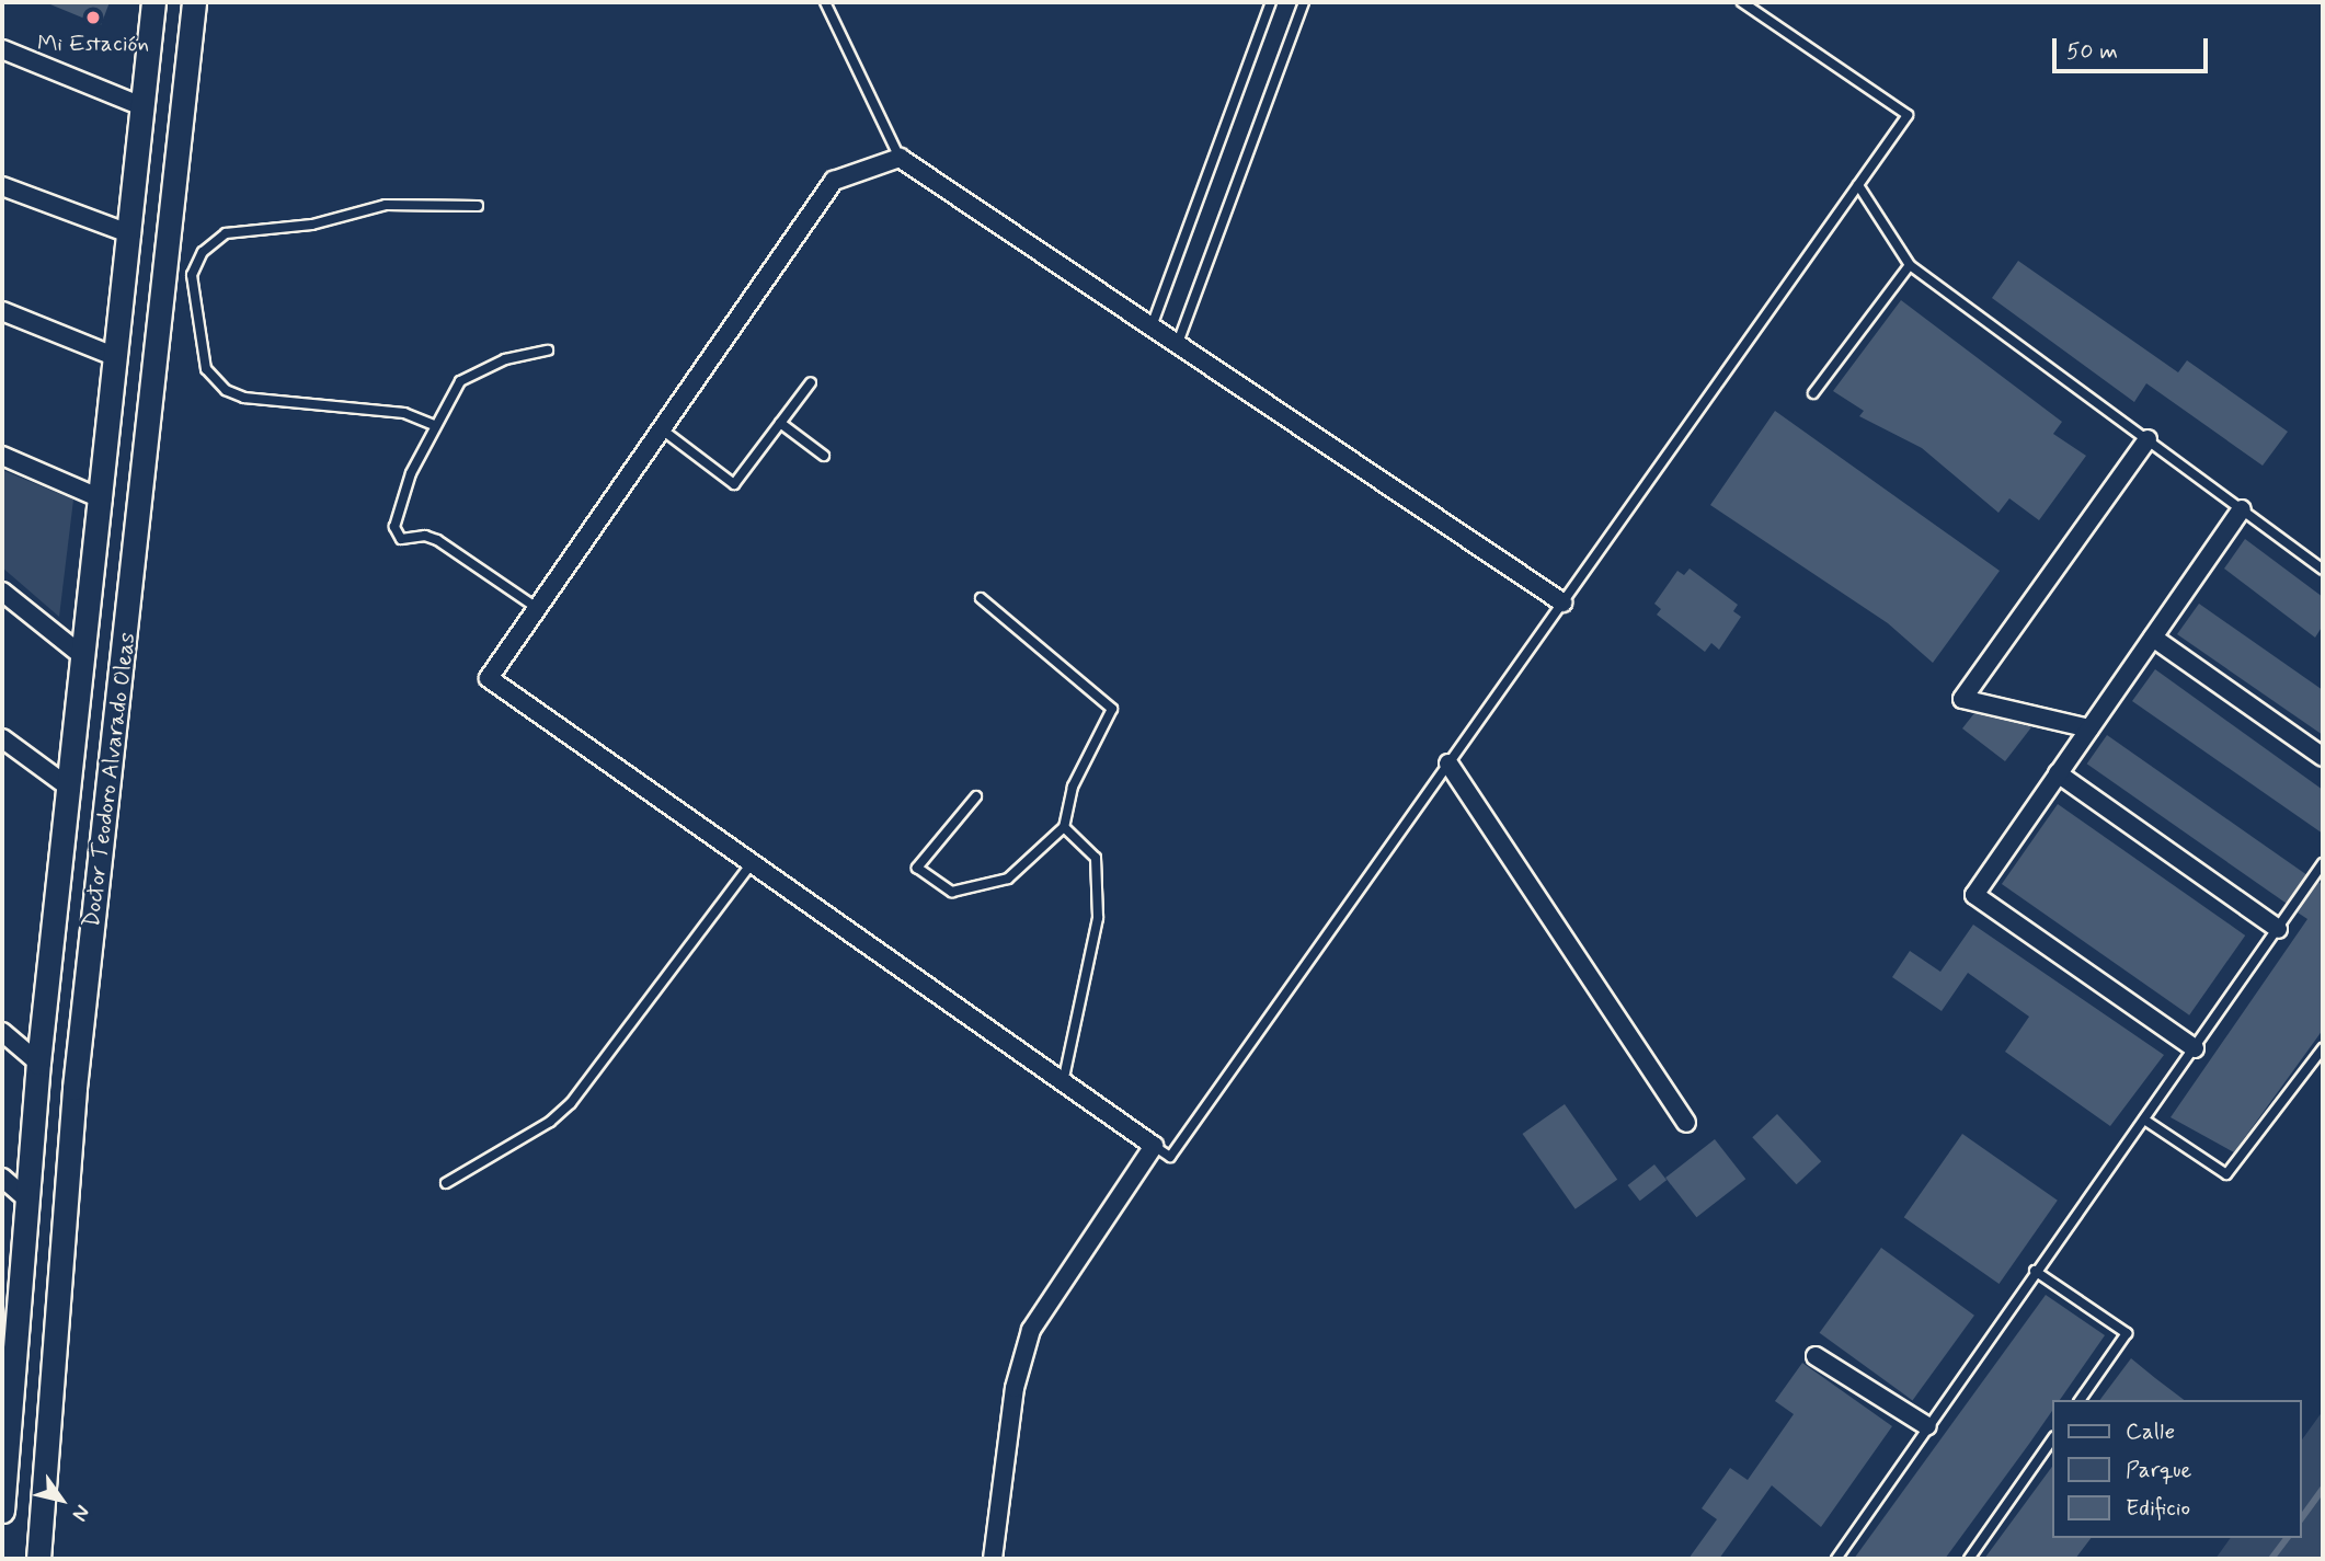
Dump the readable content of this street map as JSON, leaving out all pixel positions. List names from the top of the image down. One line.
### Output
{"streets":{"main road":["Doctor Teodoro Alvarado Oleas"]},"places":["Mi Estación"],"legend":["Calle","Parque","Edificio"],"scale_bar":"50 m","north":"bottom right"}
